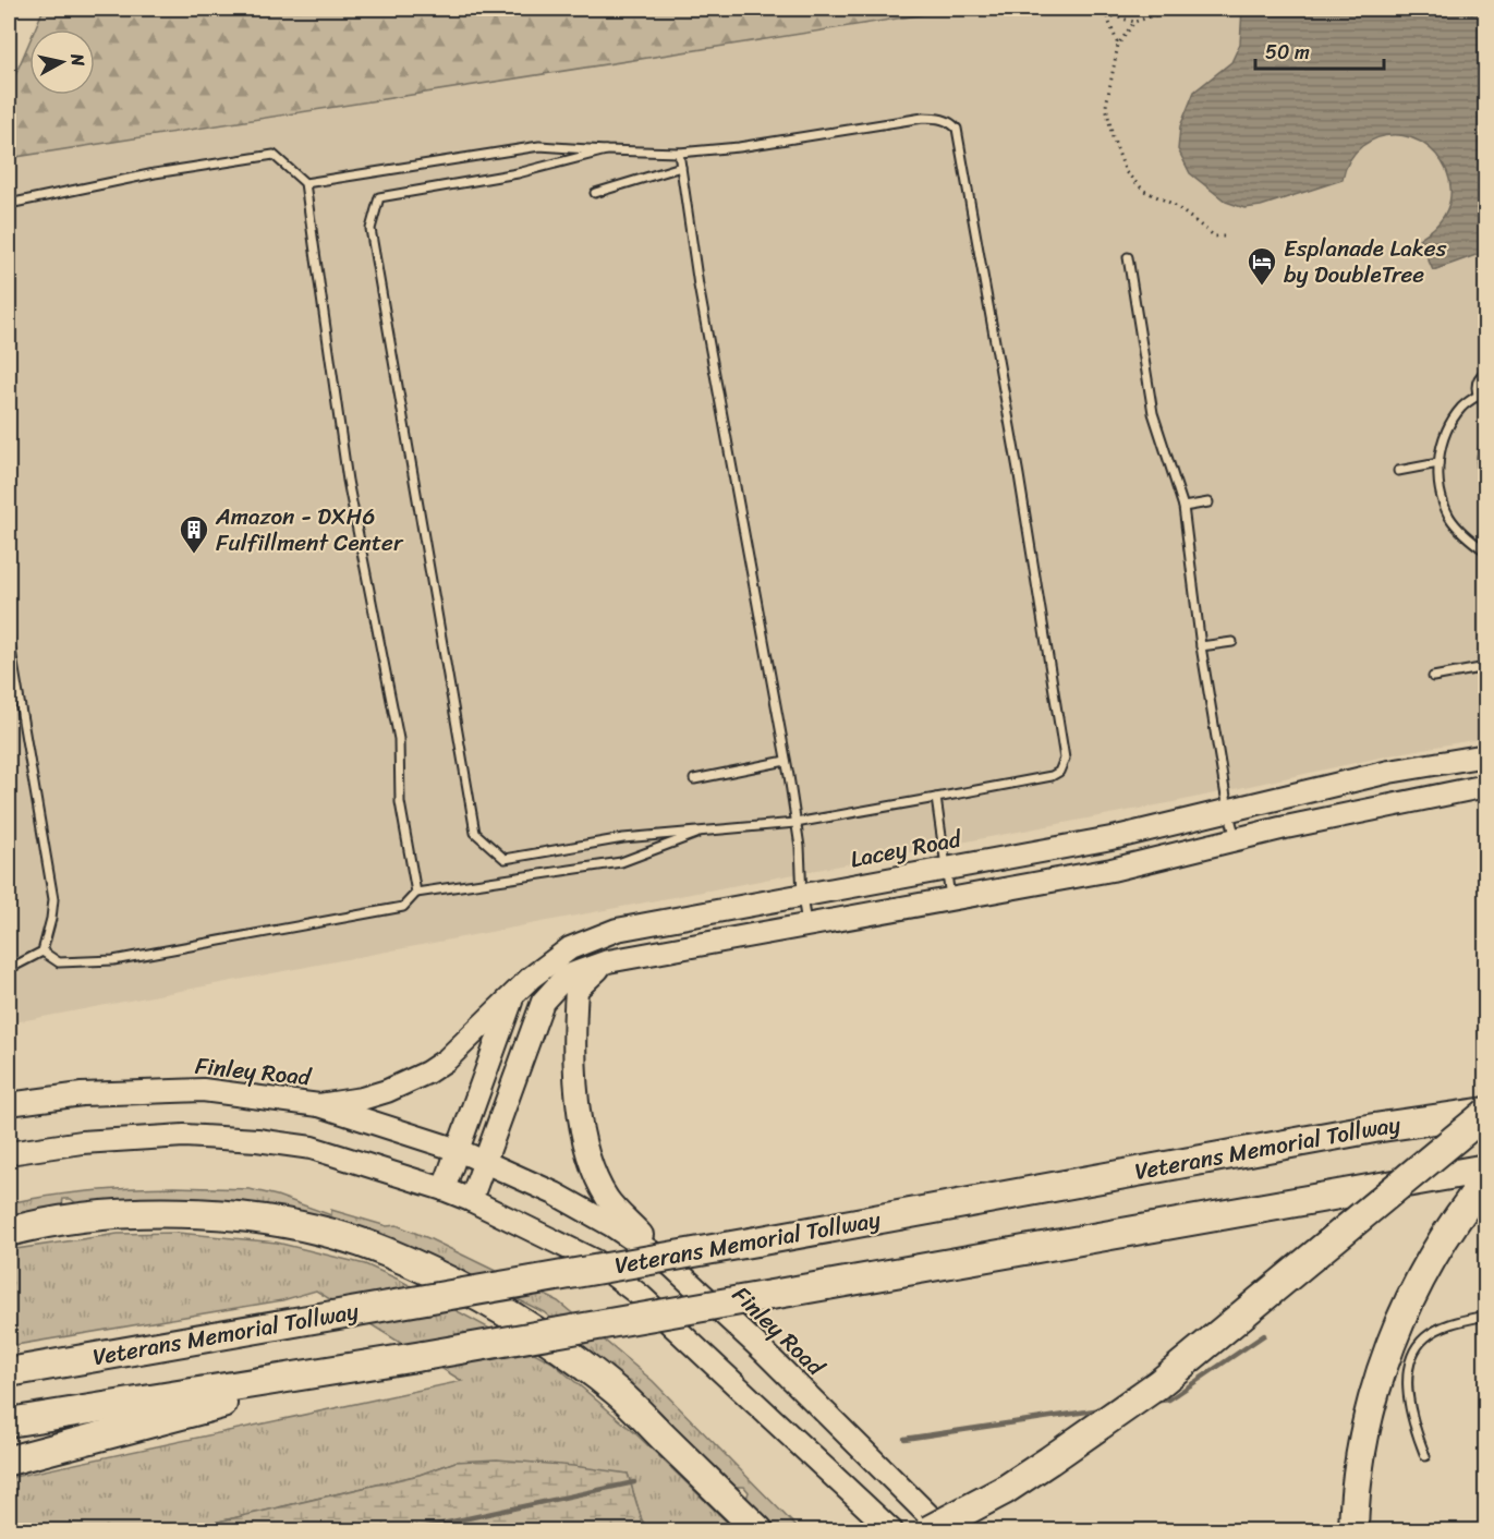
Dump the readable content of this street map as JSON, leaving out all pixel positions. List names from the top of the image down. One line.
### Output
{"streets":{"highway":["Veterans Memorial Tollway"],"main road":["Lacey Road","Finley Road"]},"crossings":[["Lacey Road","Finley Road"]],"places":{"hotel":["Esplanade Lakes by DoubleTree"],"building":["Amazon - DXH6 Fulfillment Center"]},"scale_bar":"50 m","north":"right"}
